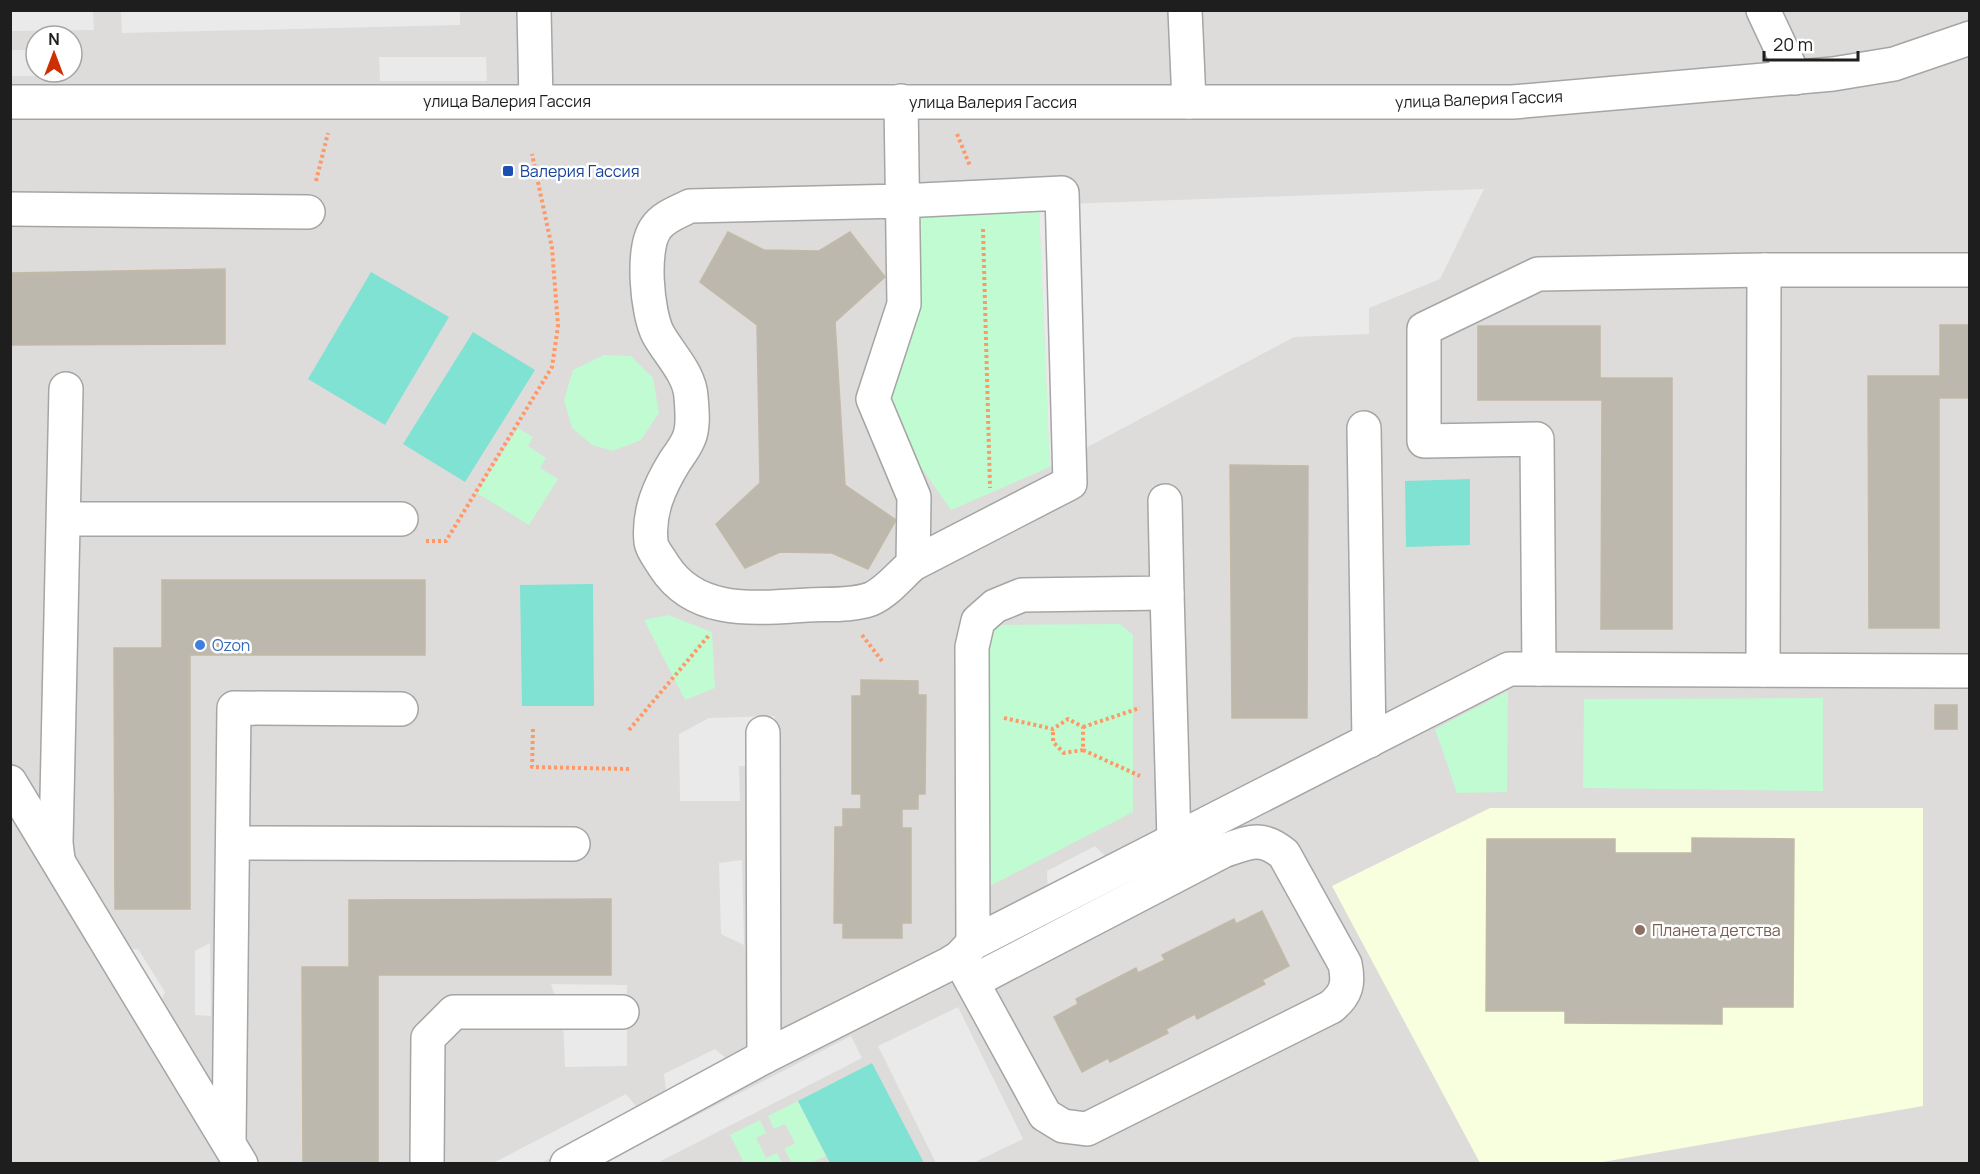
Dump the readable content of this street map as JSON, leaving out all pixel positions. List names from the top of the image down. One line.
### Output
{"streets":{"street":["улица Валерия Гассия"]},"places":{"transit":["Валерия Гассия"],"other":["Ozon","Планета детства"]},"scale_bar":"20 m","north":"top"}
